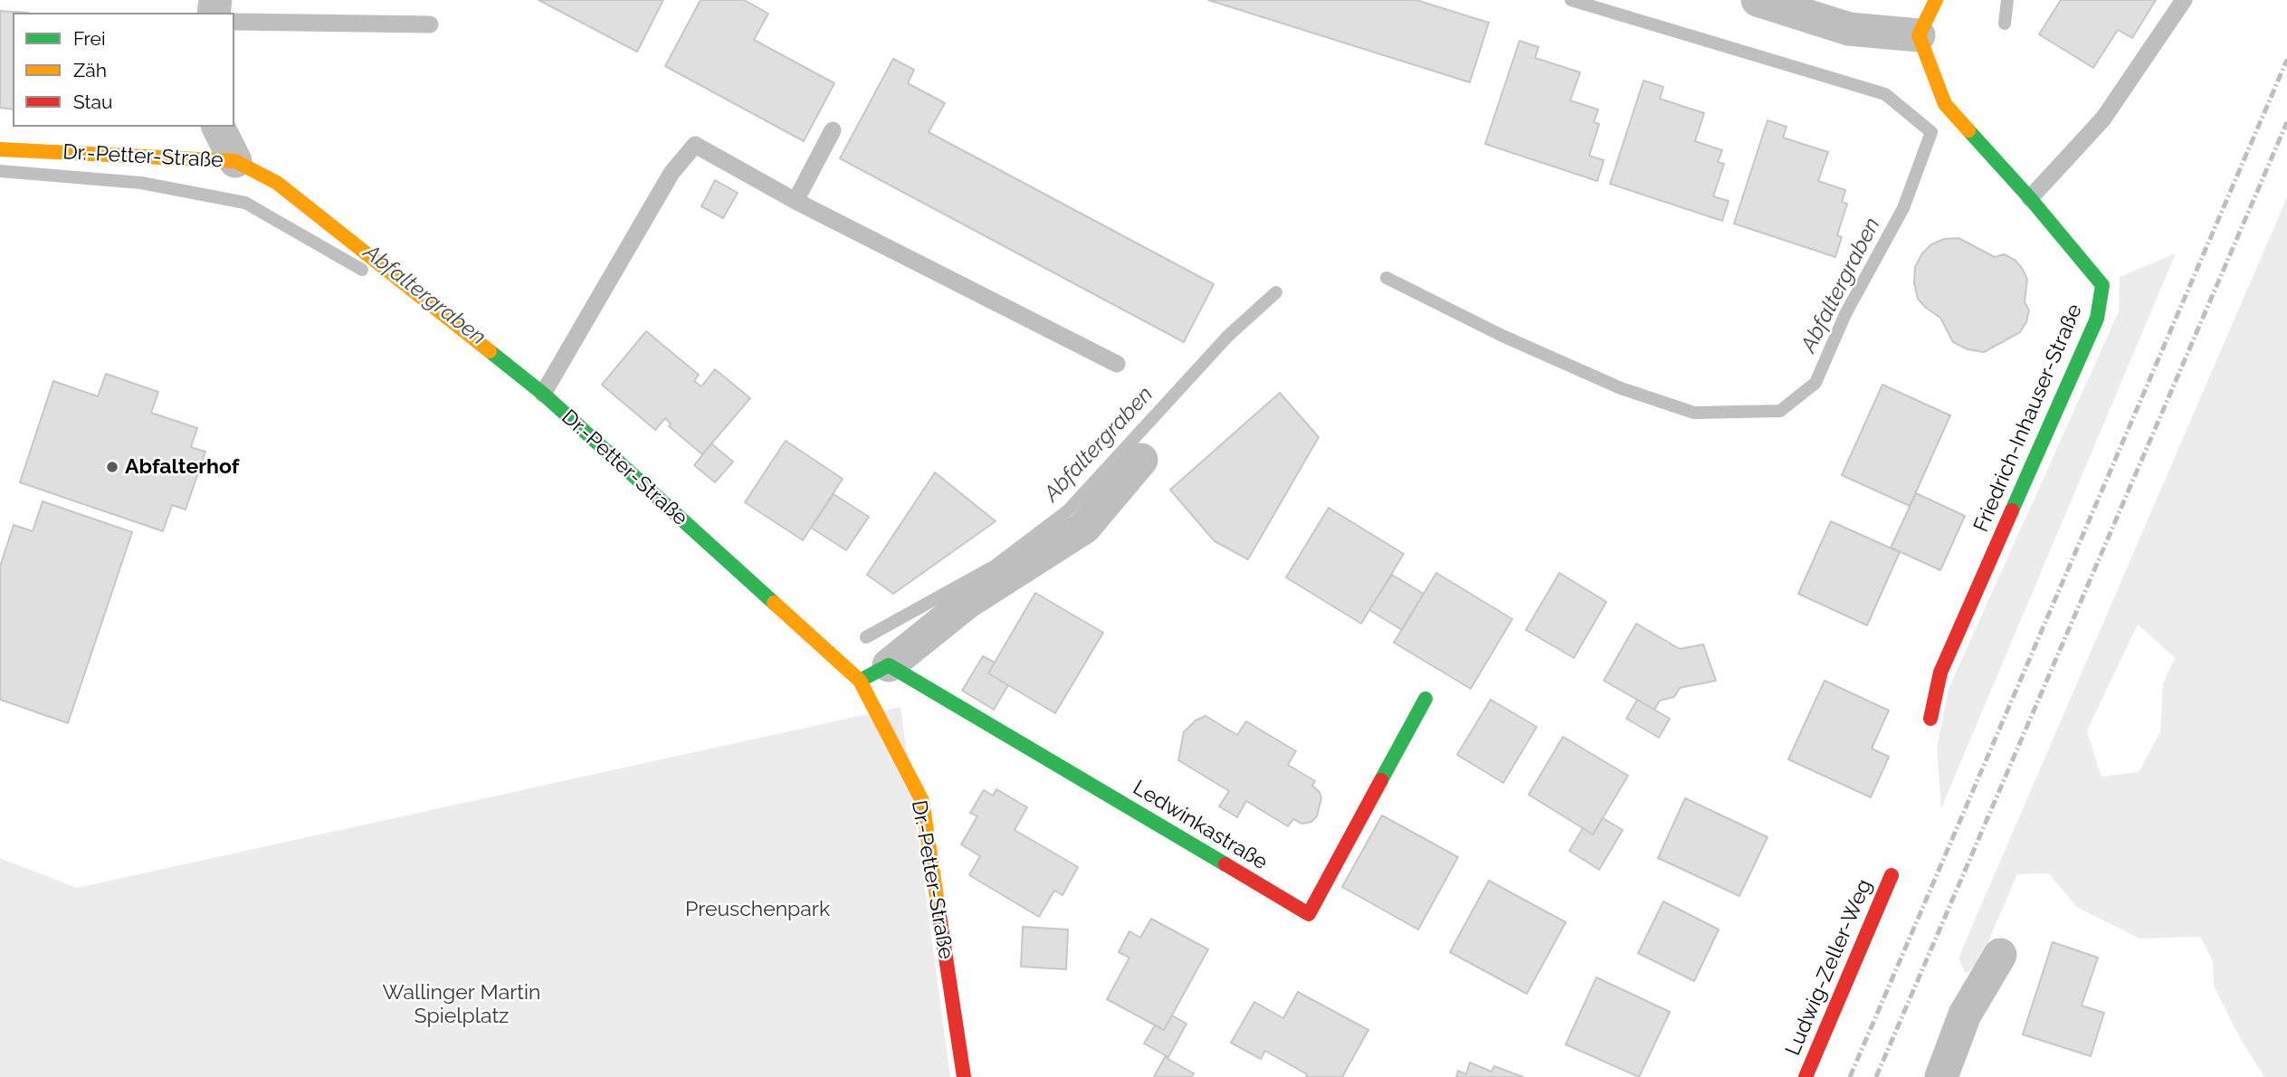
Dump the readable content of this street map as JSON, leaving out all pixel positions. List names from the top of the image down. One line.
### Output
{"streets":{"street":["Dr.-Petter-Straße","Friedrich-Inhauser-Straße","Ledwinkastraße","Ludwig-Zeller-Weg"]},"water":["Abfaltergraben"],"parks":["Preuschenpark","Wallinger Martin Spielplatz"],"places":["Abfalterhof"],"legend":["Frei","Zäh","Stau"]}
